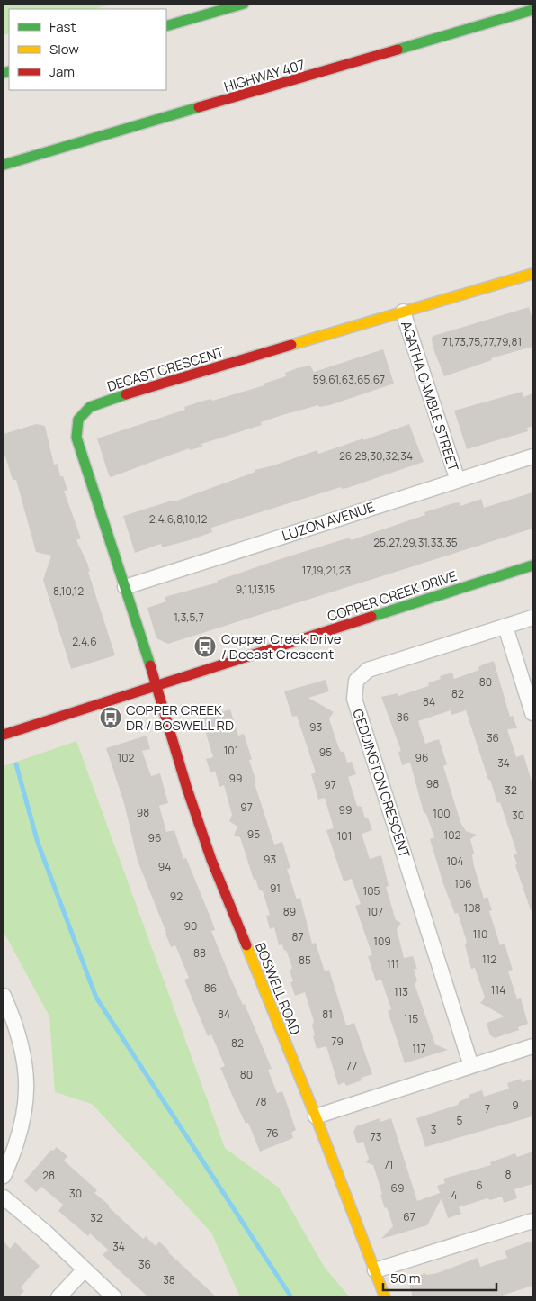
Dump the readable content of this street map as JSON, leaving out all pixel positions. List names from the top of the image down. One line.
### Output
{"streets":{"main road":["HIGHWAY 407","DECAST CRESCENT","COPPER CREEK DRIVE","BOSWELL ROAD"],"street":["AGATHA GAMBLE STREET","LUZON AVENUE","GEDDINGTON CRESCENT"]},"crossings":[["DECAST CRESCENT","AGATHA GAMBLE STREET"],["DECAST CRESCENT","LUZON AVENUE"],["DECAST CRESCENT","COPPER CREEK DRIVE"],["DECAST CRESCENT","BOSWELL ROAD"],["AGATHA GAMBLE STREET","LUZON AVENUE"],["COPPER CREEK DRIVE","BOSWELL ROAD"]],"places":{"bus stop":["Copper Creek Drive / Decast Crescent","COPPER CREEK DR / BOSWELL RD"]},"house_numbers":["71,73,75,77,79,81","59,61,63,65,67","26,28,30,32,34","2,4,6,8,10,12","25,27,29,31,33,35","17,19,21,23","9,11,13,15","8,10,12","1,3,5,7","2,4,6","80","82","84","86","93","36","101","95","102","96","34","99","98","97","32","97","99","98","100","30","95","102","101","96","93","104","94","106","91","105","92","108","89","107","90","110","87","109","88","112","85","111","86","114","113","84","81","115","79","82","117","77","80","78","9","7","5","3","76","73","71","8","28","6","69","30","4","67","32","34","36","38"],"legend":["Fast","Slow","Jam"],"scale_bar":"50 m"}
